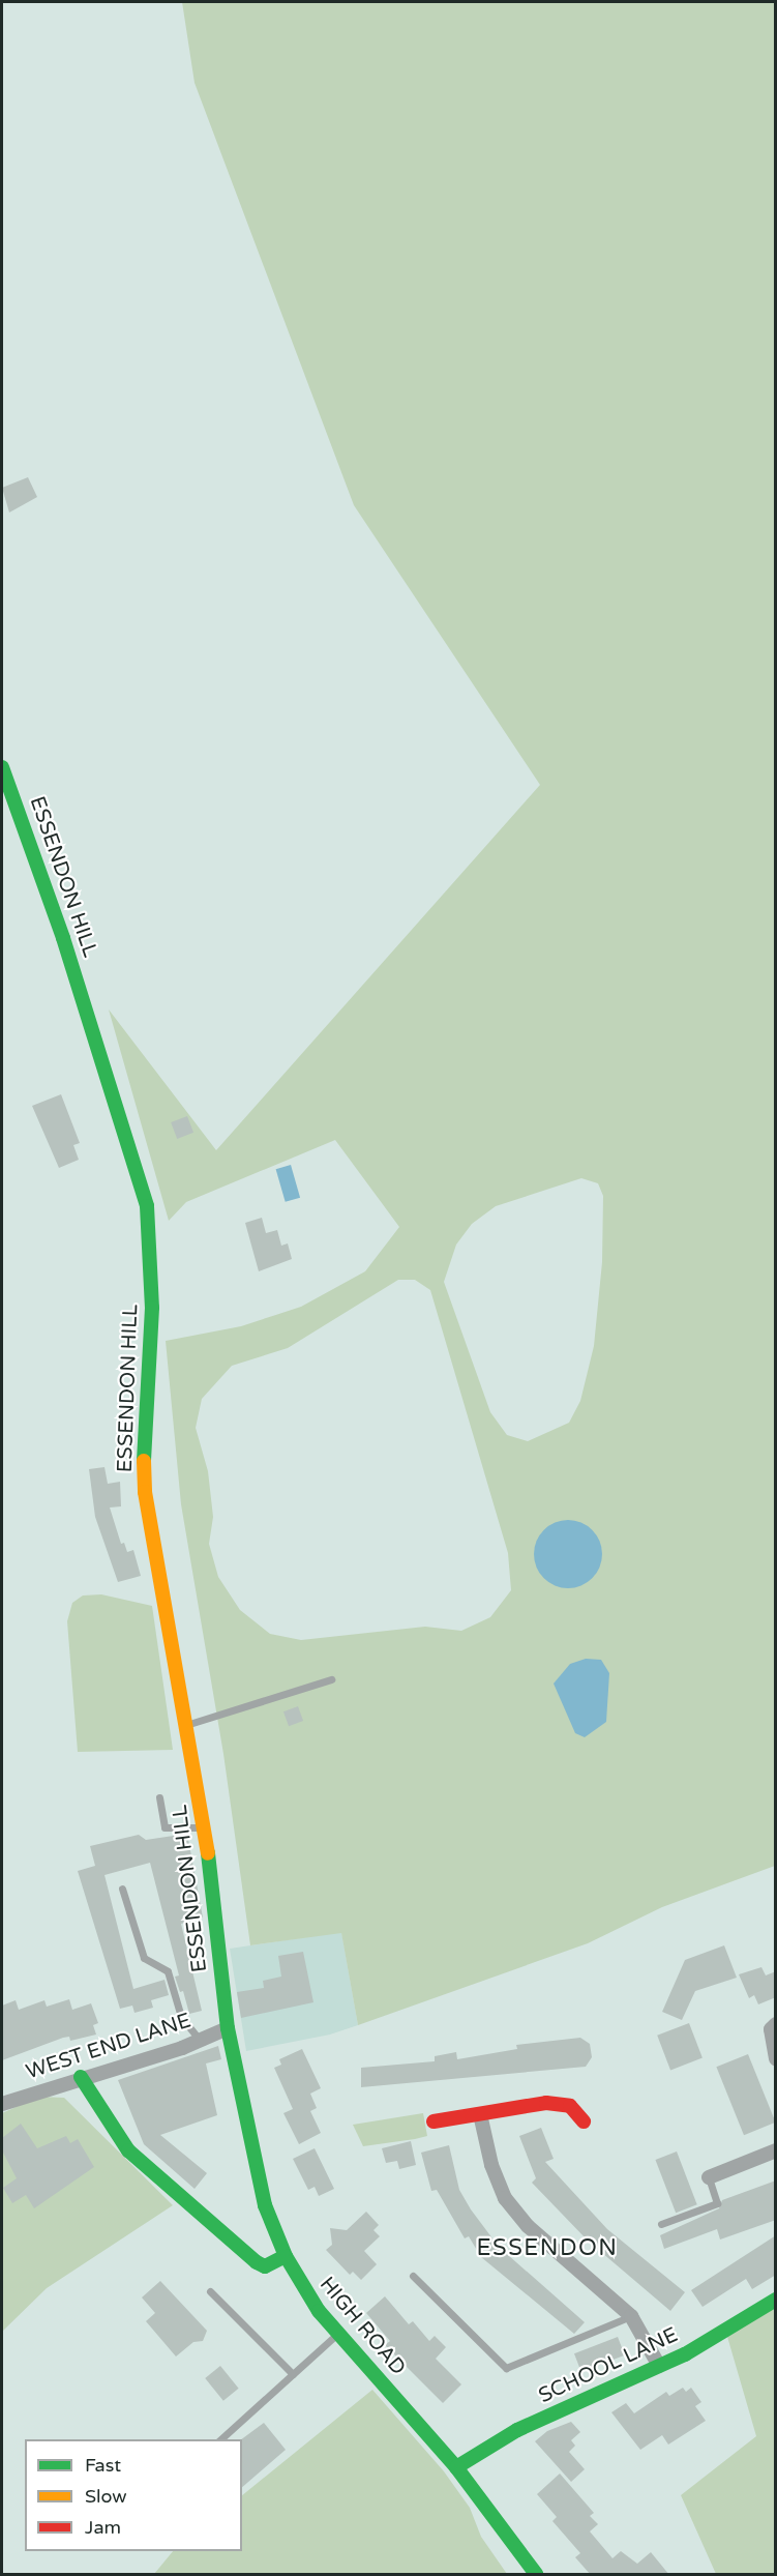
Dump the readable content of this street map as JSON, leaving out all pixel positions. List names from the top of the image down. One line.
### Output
{"streets":{"main road":["ESSENDON HILL","HIGH ROAD","SCHOOL LANE"],"street":["WEST END LANE"]},"crossings":[["ESSENDON HILL","WEST END LANE"],["ESSENDON HILL","HIGH ROAD"],["WEST END LANE","HIGH ROAD"],["HIGH ROAD","SCHOOL LANE"]],"districts":["ESSENDON"],"legend":["Fast","Slow","Jam"]}
